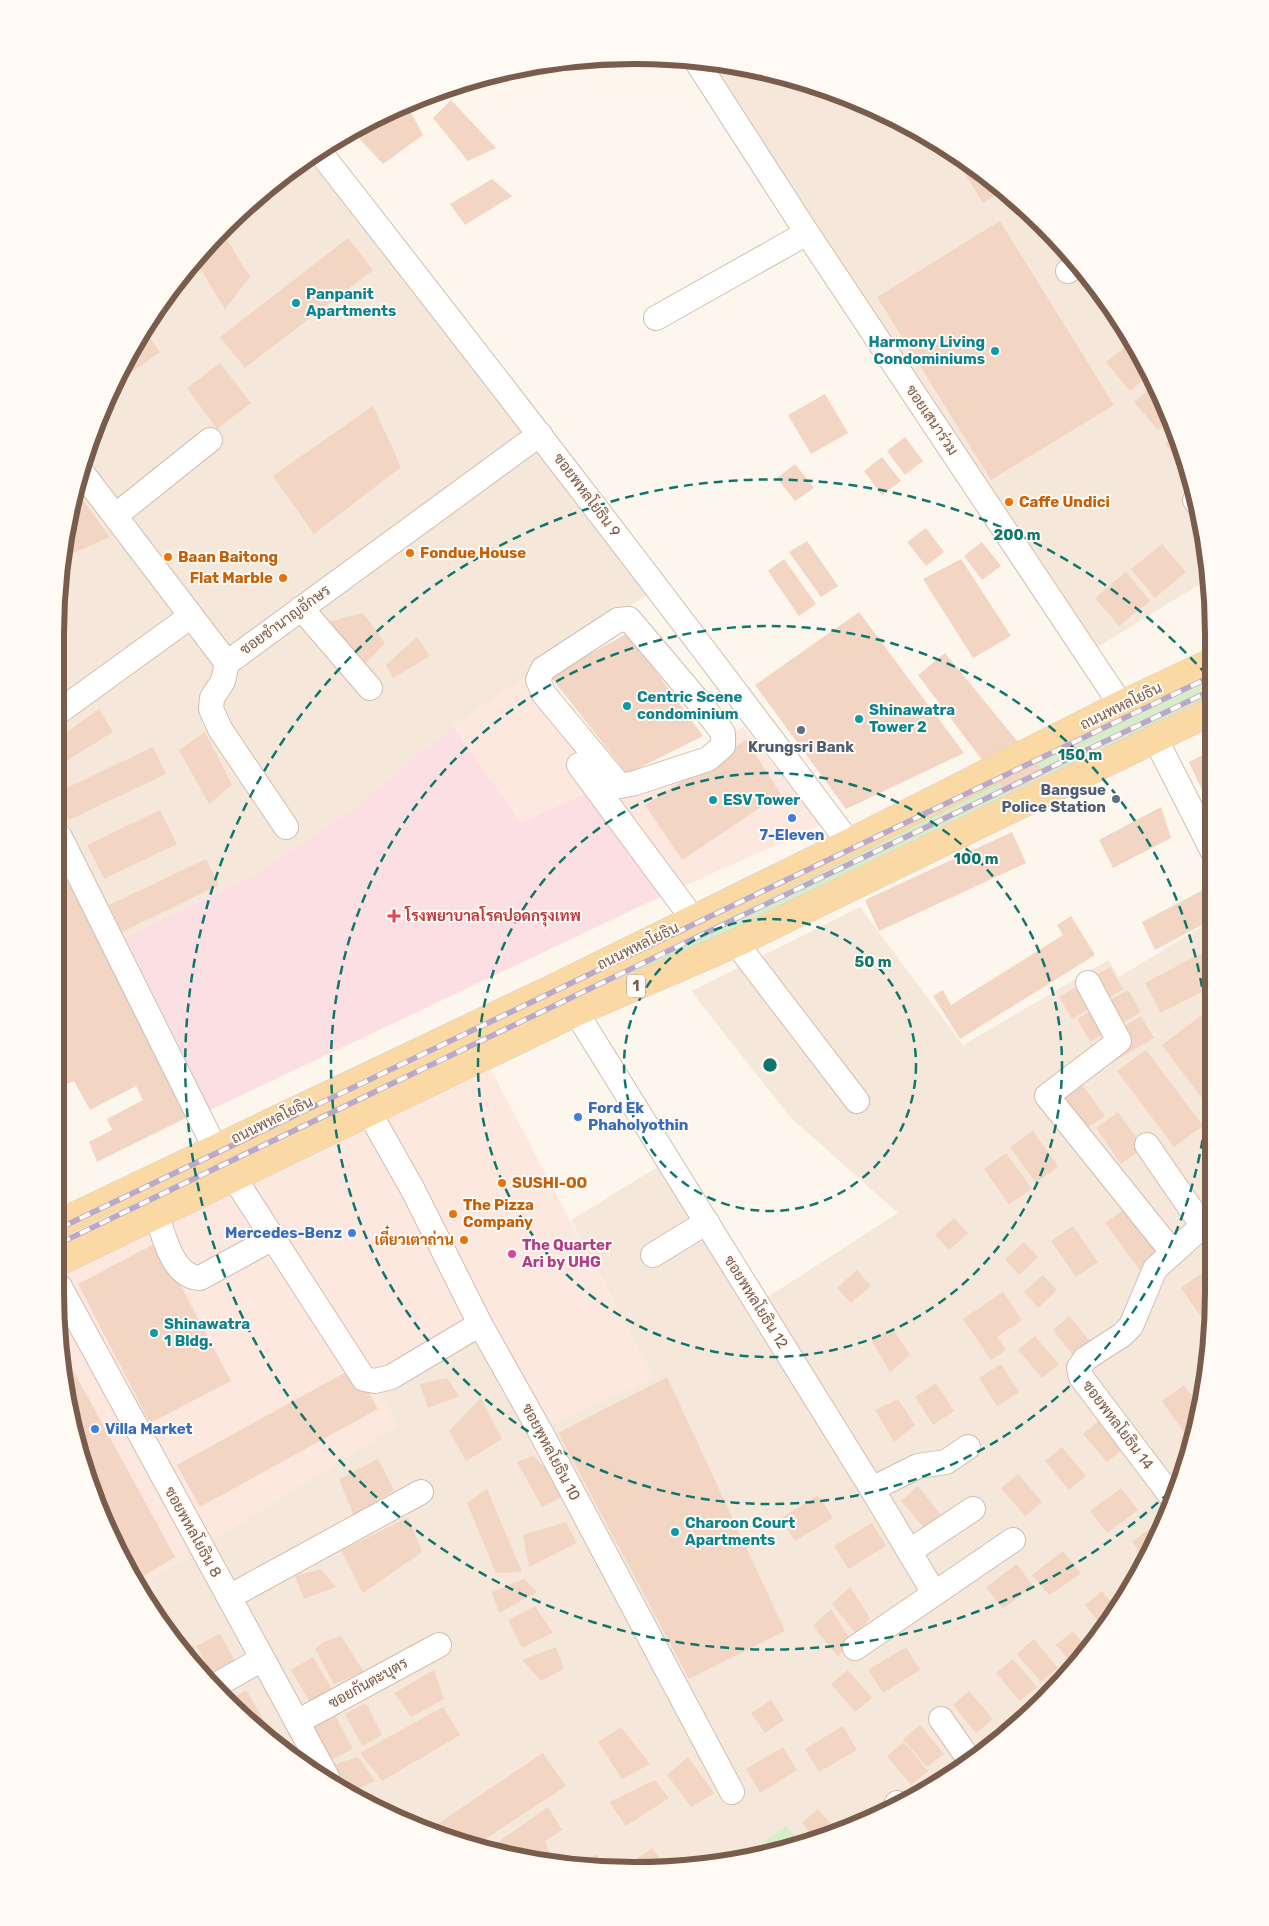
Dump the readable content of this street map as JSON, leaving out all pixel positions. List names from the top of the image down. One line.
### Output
{"streets":{"main road":["ถนนพหลโยธิน","1"],"street":["ซอยเสนาร่วม","ซอยพหลโยธิน 9","ซอยชำนาญอักษร","ซอยพหลโยธิน 12","ซอยพหลโยธิน 14","ซอยพหลโยธิน 10","ซอยพหลโยธิน 8","ซอยกันตะบุตร"]},"crossings":[["ซอยเสนาร่วม","ถนนพหลโยธิน"],["ซอยพหลโยธิน 9","ซอยชำนาญอักษร"],["ซอยพหลโยธิน 9","ถนนพหลโยธิน"],["1","ซอยพหลโยธิน 12"],["1","ซอยพหลโยธิน 10"],["ซอยพหลโยธิน 8","ซอยกันตะบุตร"]],"places":{"other":["Panpanit Apartments","Harmony Living Condominiums","Caffe Undici","Fondue House","Baan Baitong","Flat Marble","Centric Scene condominium","Shinawatra Tower 2","Krungsri Bank","Bangsue Police Station","ESV Tower","7-Eleven","Ford Ek Phaholyothin","SUSHI-OO","The Pizza Company","Mercedes-Benz","เตี๋ยวเตาถ่าน","The Quarter Ari by UHG","Shinawatra 1 Bldg.","Villa Market","Charoon Court Apartments"],"health":["โรงพยาบาลโรคปอดกรุงเทพ"]},"rings":["200 m","150 m","100 m","50 m"]}
